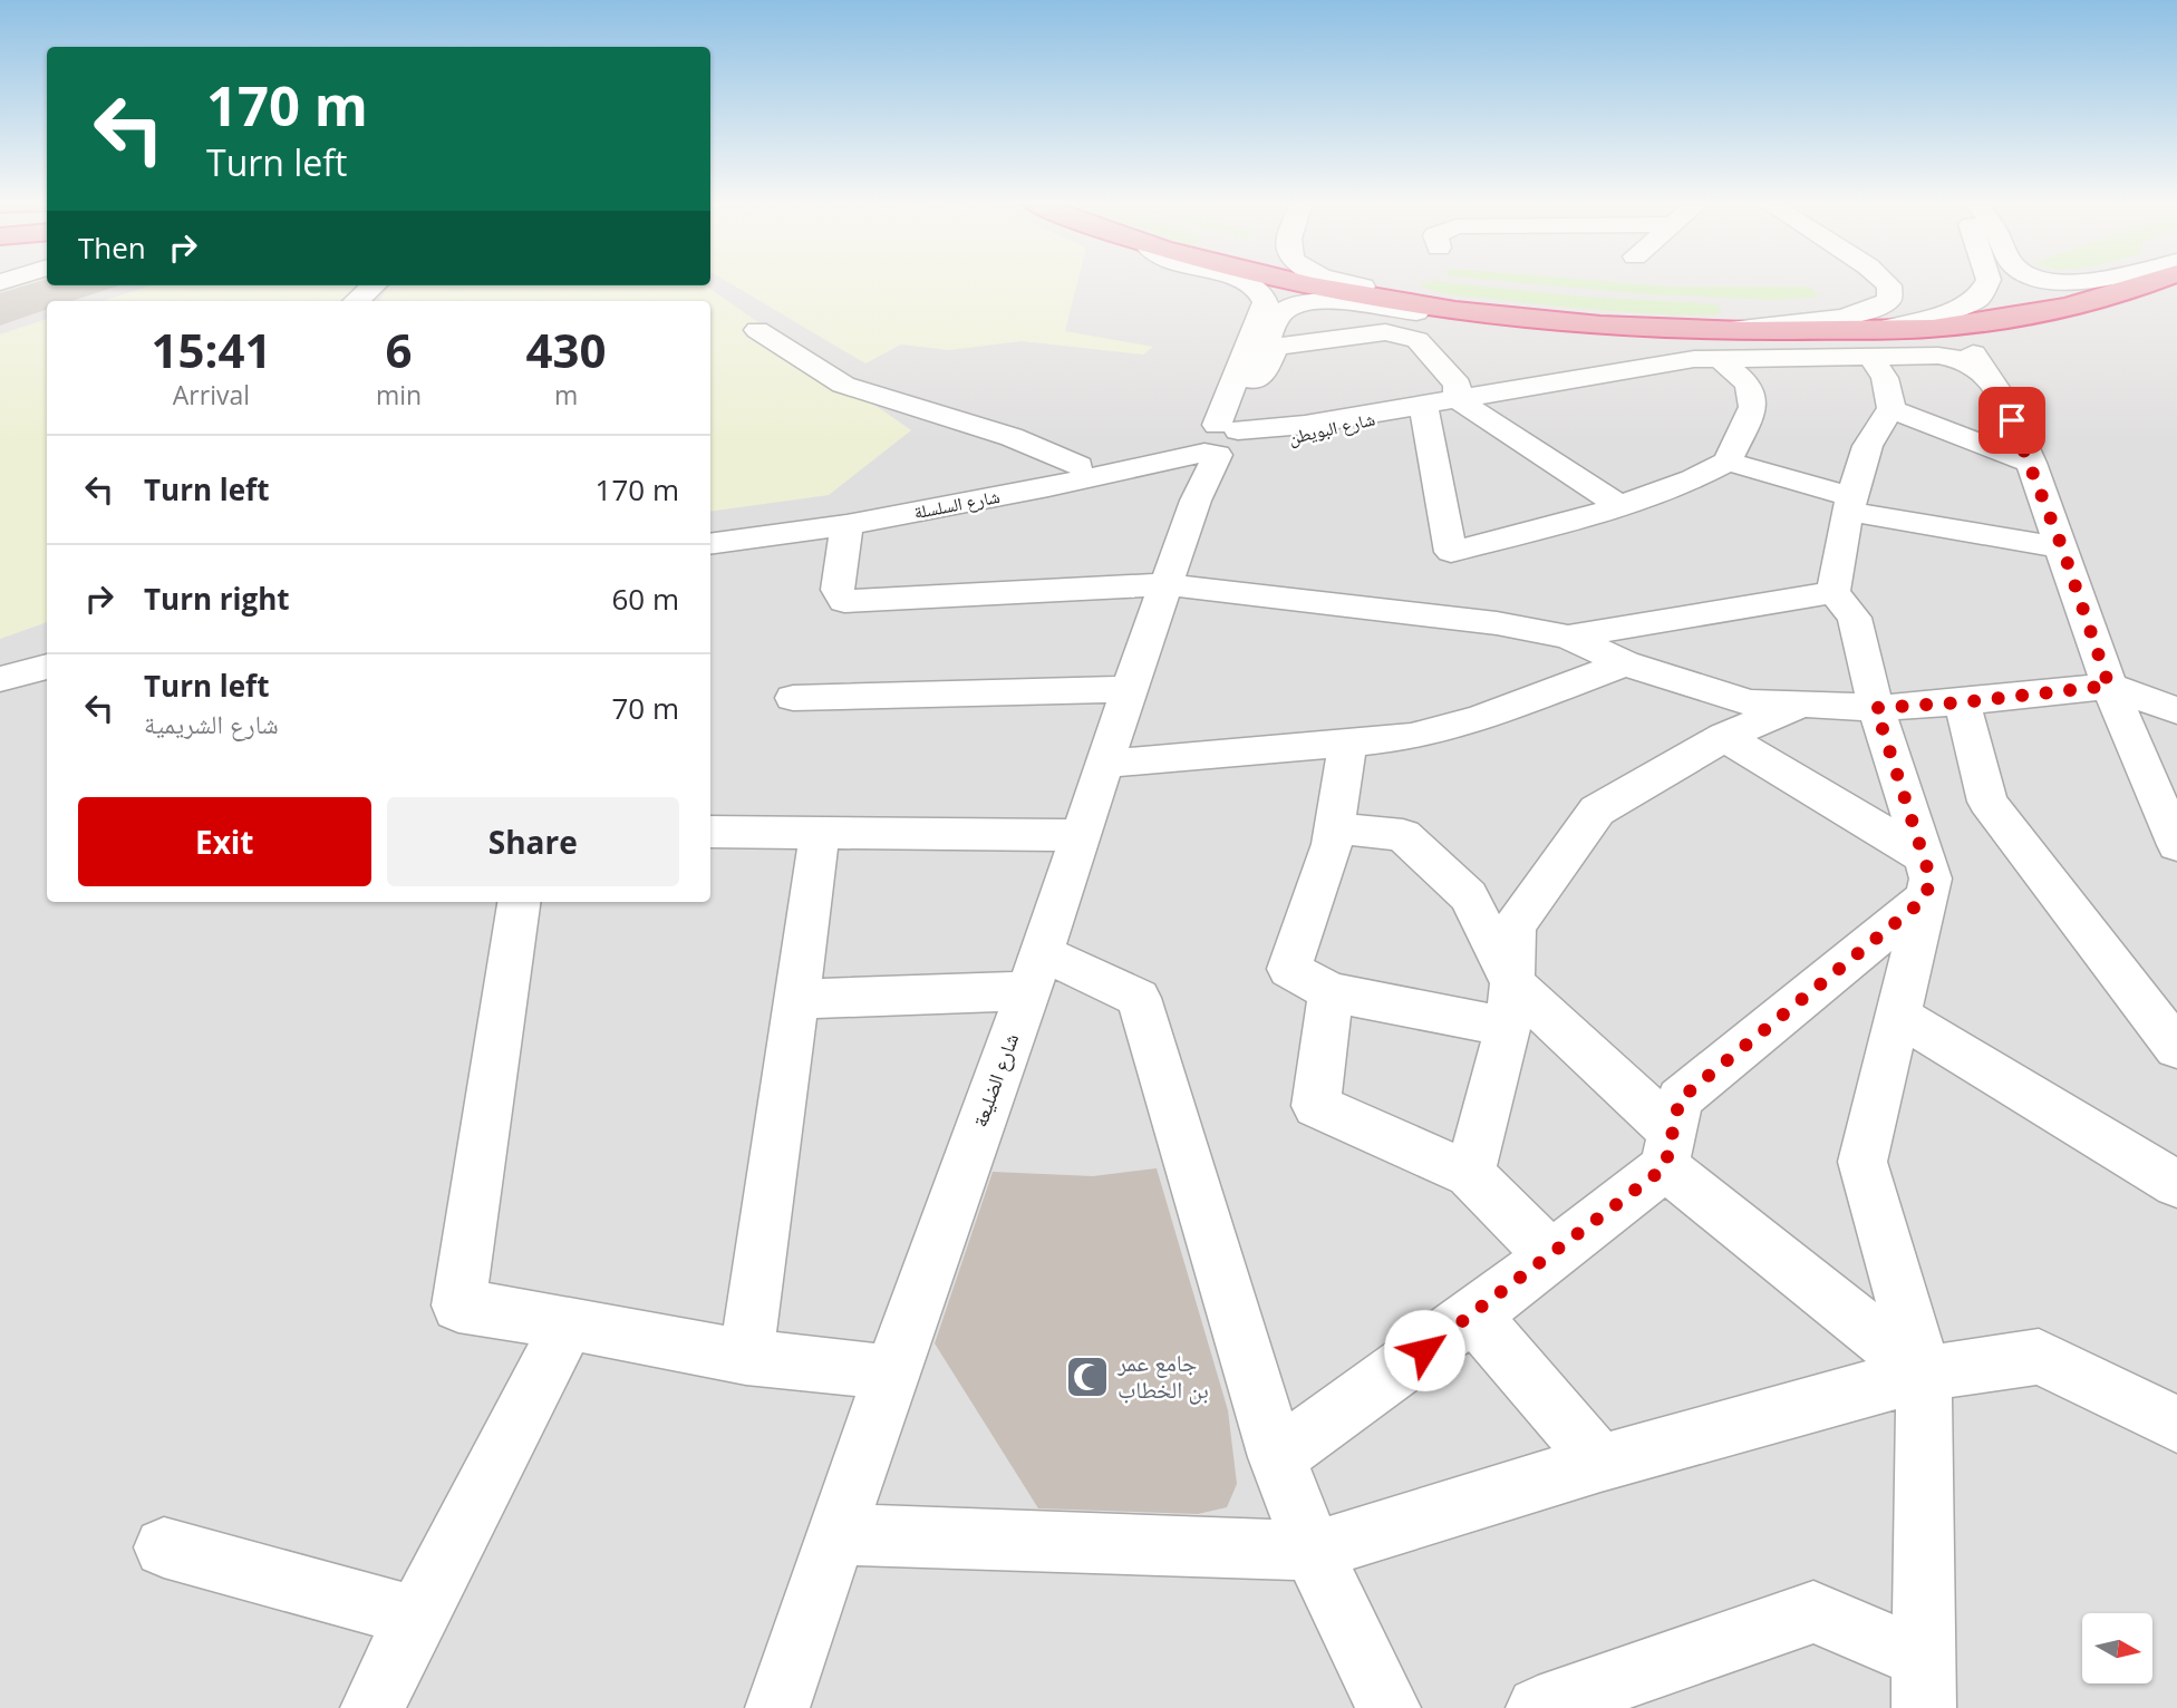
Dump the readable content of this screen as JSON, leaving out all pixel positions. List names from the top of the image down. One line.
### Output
{"streets":{"street":["شارع البويطن","شارع السلسلة","شارع الضليعة"]},"crossings":[["شارع البويطن","شارع السلسلة"],["شارع البويطن","شارع الضليعة"],["شارع السلسلة","شارع الضليعة"]],"places":{"mosque":["جامع عمر بن الخطاب"]},"north":"right","page":{"turn":["170 m","Turn left"],"then":"Then","eta":["15:41","Arrival","6","min","430","m"],"list":[{"name":"Turn left","value":"170 m"},{"name":"Turn right","value":"60 m"},{"name":"Turn left","note":"شارع الشريمية","value":"70 m"}],"buttons":["Exit","Share"]}}
